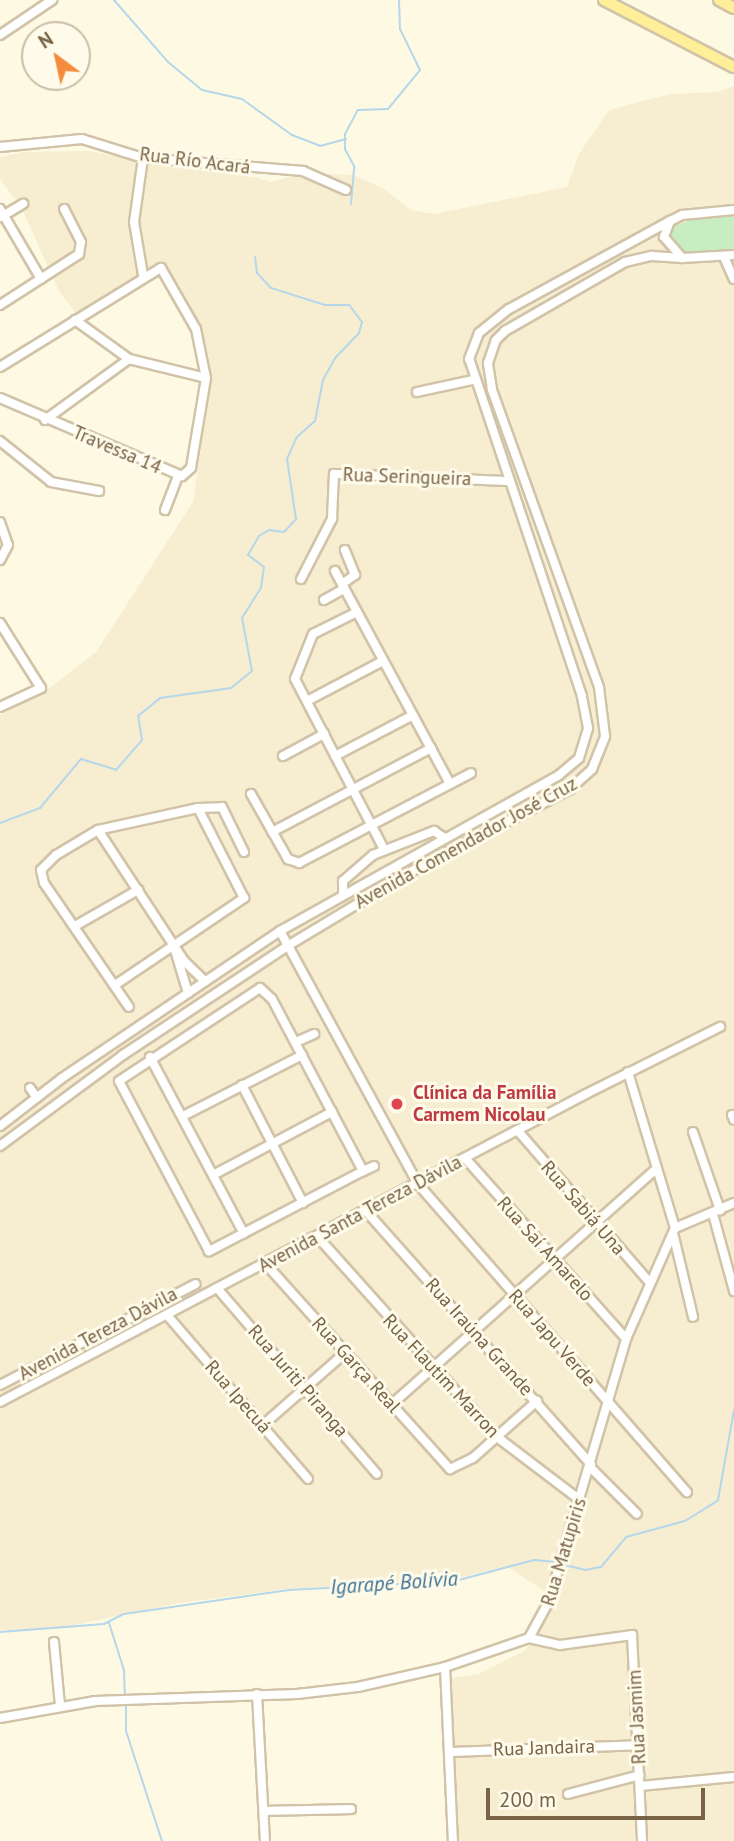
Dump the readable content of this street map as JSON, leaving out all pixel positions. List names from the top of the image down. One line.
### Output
{"streets":{"street":["Rua Río Acará","Travessa 14","Rua Seringueira","Avenida Comendador José Cruz","Rua Sabiá Una","Avenida Santa Tereza Dávila","Rua Saí Amarelo","Avenida Tereza Dávila","Rua Iraúna Grande","Rua Japu Verde","Rua Garça Real","Rua Flautim Marron","Rua Juriti Piranga","Rua Ipecuá","Rua Matupiris","Rua Jasmim","Rua Jandaira"]},"crossings":[["Rua Seringueira","Avenida Comendador José Cruz"],["Avenida Comendador José Cruz","Rua Japu Verde"],["Rua Sabiá Una","Avenida Santa Tereza Dávila"],["Rua Sabiá Una","Rua Matupiris"],["Avenida Santa Tereza Dávila","Rua Saí Amarelo"],["Avenida Santa Tereza Dávila","Rua Iraúna Grande"],["Avenida Santa Tereza Dávila","Rua Japu Verde"],["Avenida Santa Tereza Dávila","Rua Garça Real"],["Avenida Santa Tereza Dávila","Rua Flautim Marron"],["Avenida Santa Tereza Dávila","Rua Juriti Piranga"],["Avenida Santa Tereza Dávila","Rua Ipecuá"],["Rua Saí Amarelo","Rua Matupiris"],["Rua Iraúna Grande","Rua Matupiris"],["Rua Japu Verde","Rua Matupiris"],["Rua Garça Real","Rua Flautim Marron"],["Rua Flautim Marron","Rua Matupiris"],["Rua Matupiris","Rua Jasmim"],["Rua Jasmim","Rua Jandaira"]],"water":["Igarapé Bolívia"],"places":["Clínica da Família Carmem Nicolau"],"scale_bar":"200 m","north":"top left"}
